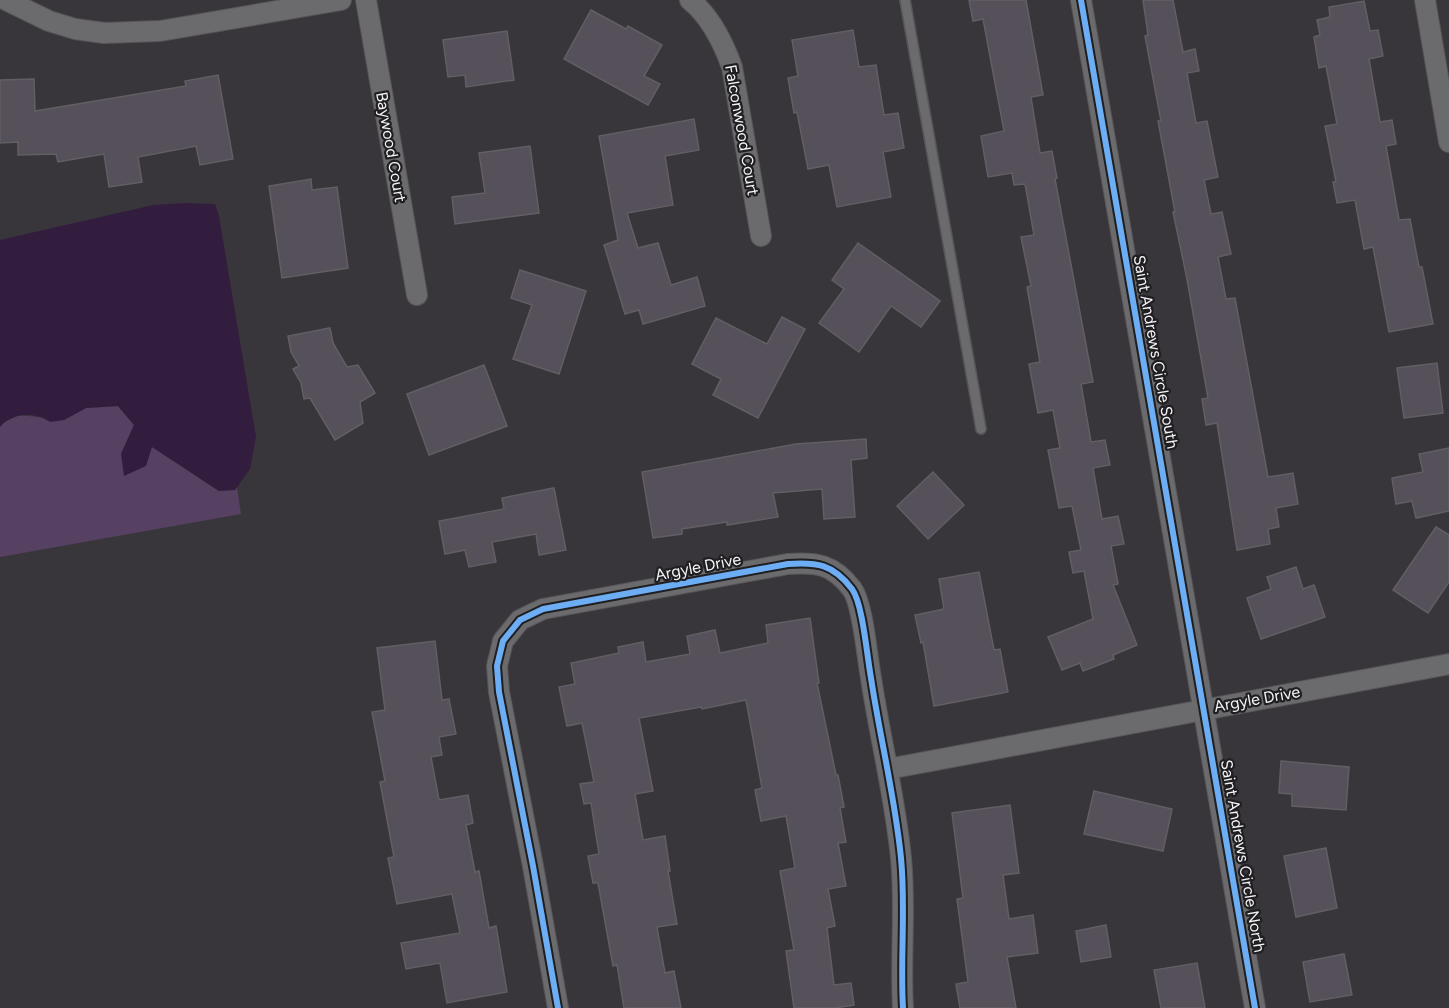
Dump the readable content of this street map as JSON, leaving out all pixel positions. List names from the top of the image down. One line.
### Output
{"streets":{"street":["Falconwood Court","Baywood Court","Saint Andrews Circle South","Argyle Drive","Saint Andrews Circle North"]},"crossings":[["Saint Andrews Circle South","Argyle Drive"],["Saint Andrews Circle South","Saint Andrews Circle North"],["Argyle Drive","Saint Andrews Circle North"]]}
